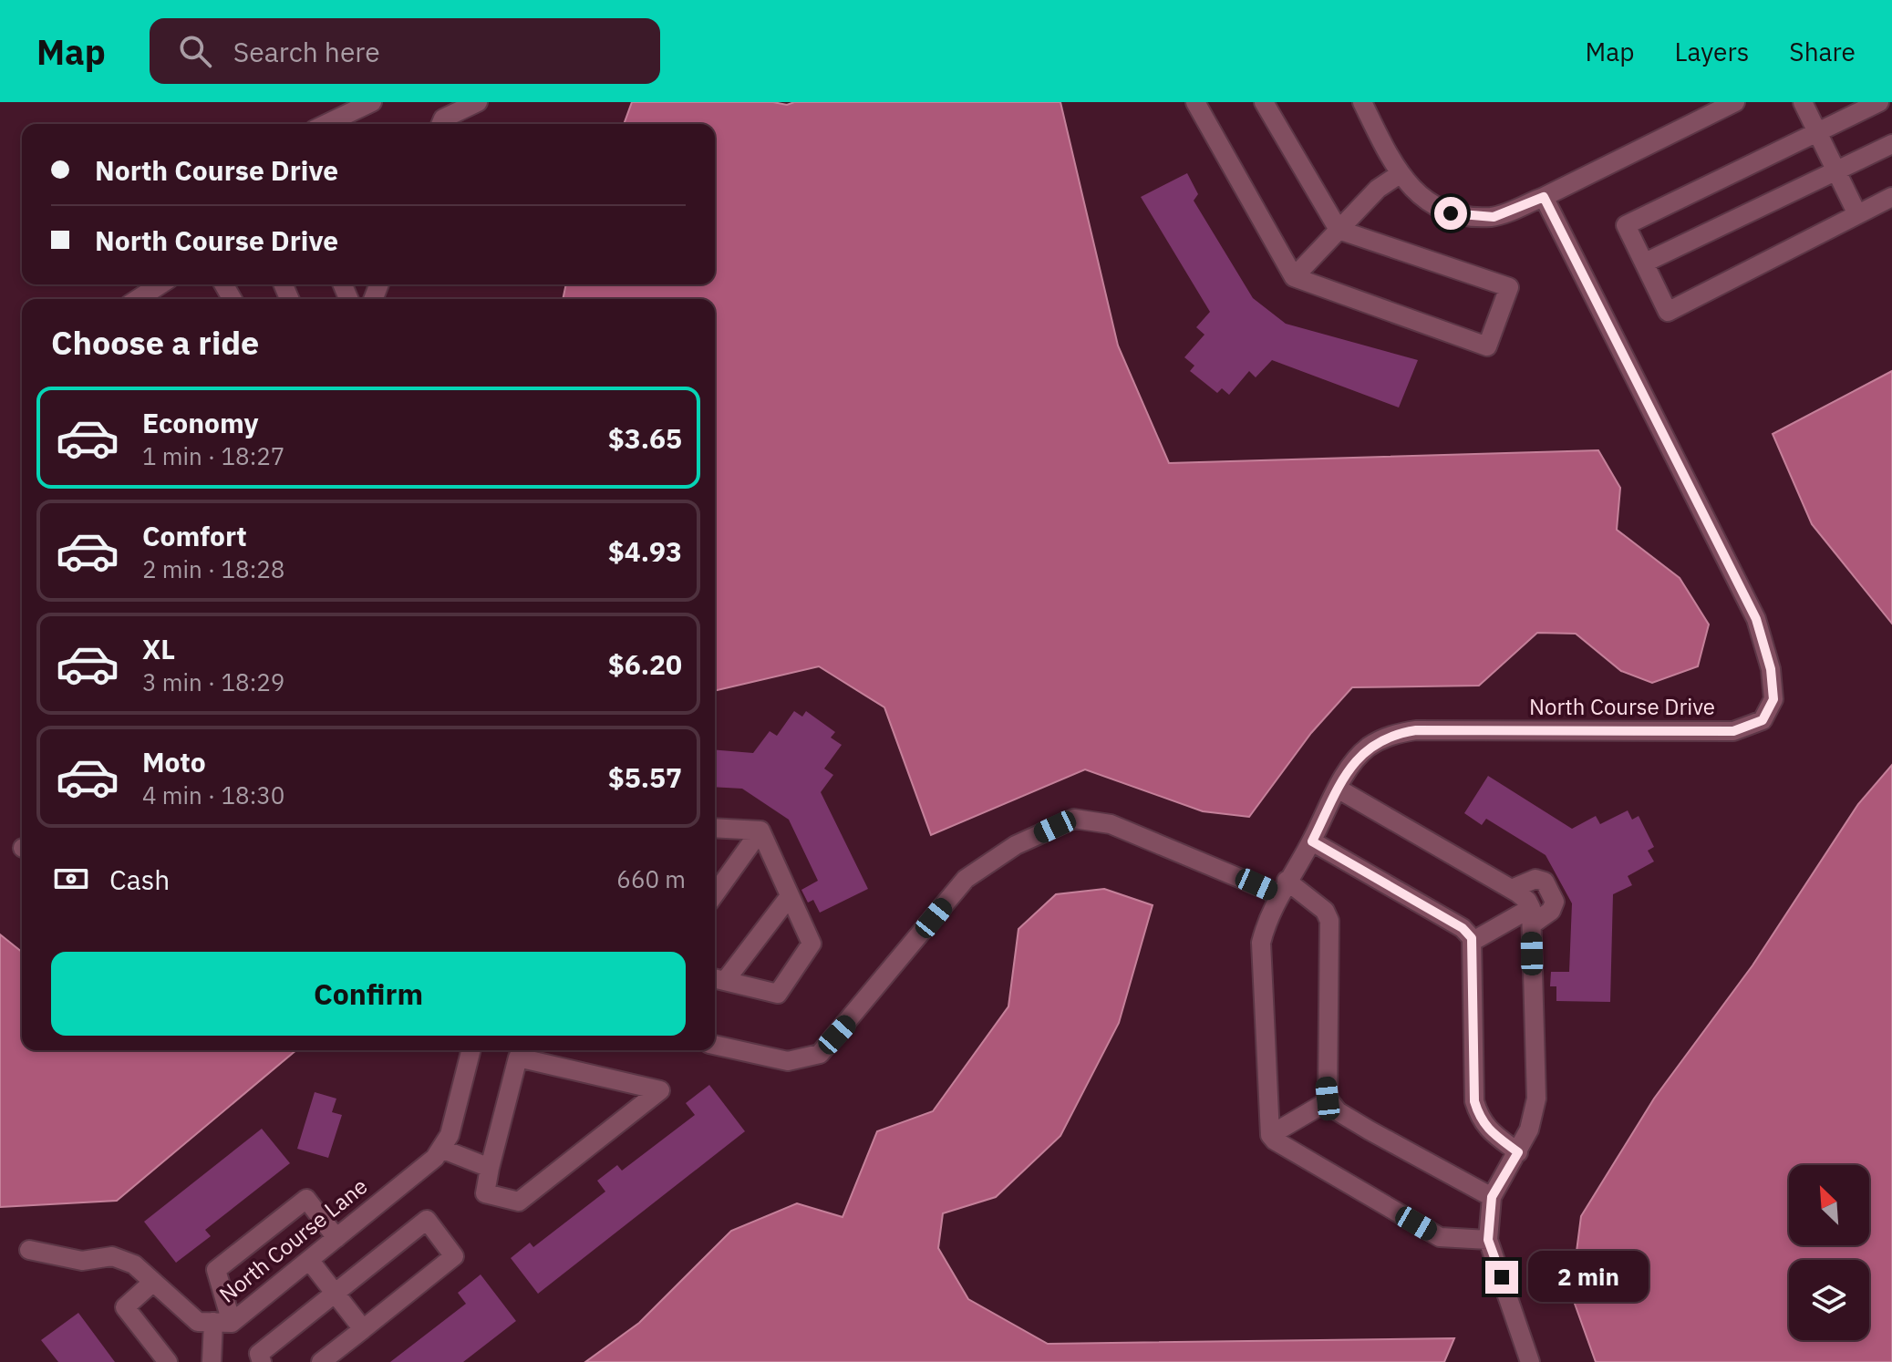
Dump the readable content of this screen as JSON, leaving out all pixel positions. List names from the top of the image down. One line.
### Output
{"streets":{"street":["North Course Drive","North Course Lane"]},"north":"top left","page":{"header":"Map","search":"Search here","nav":["Map","Layers","Share"],"banner":["North Course Drive","North Course Drive"],"heading":"Choose a ride","list":[{"name":"Economy","note":"1 min · 18:27","value":"$3.65"},{"name":"Comfort","note":"2 min · 18:28","value":"$4.93"},{"name":"XL","note":"3 min · 18:29","value":"$6.20"},{"name":"Moto","note":"4 min · 18:30","value":"$5.57"}],"pay":["Cash","660 m"],"buttons":"Confirm","bubble":"2 min"}}
